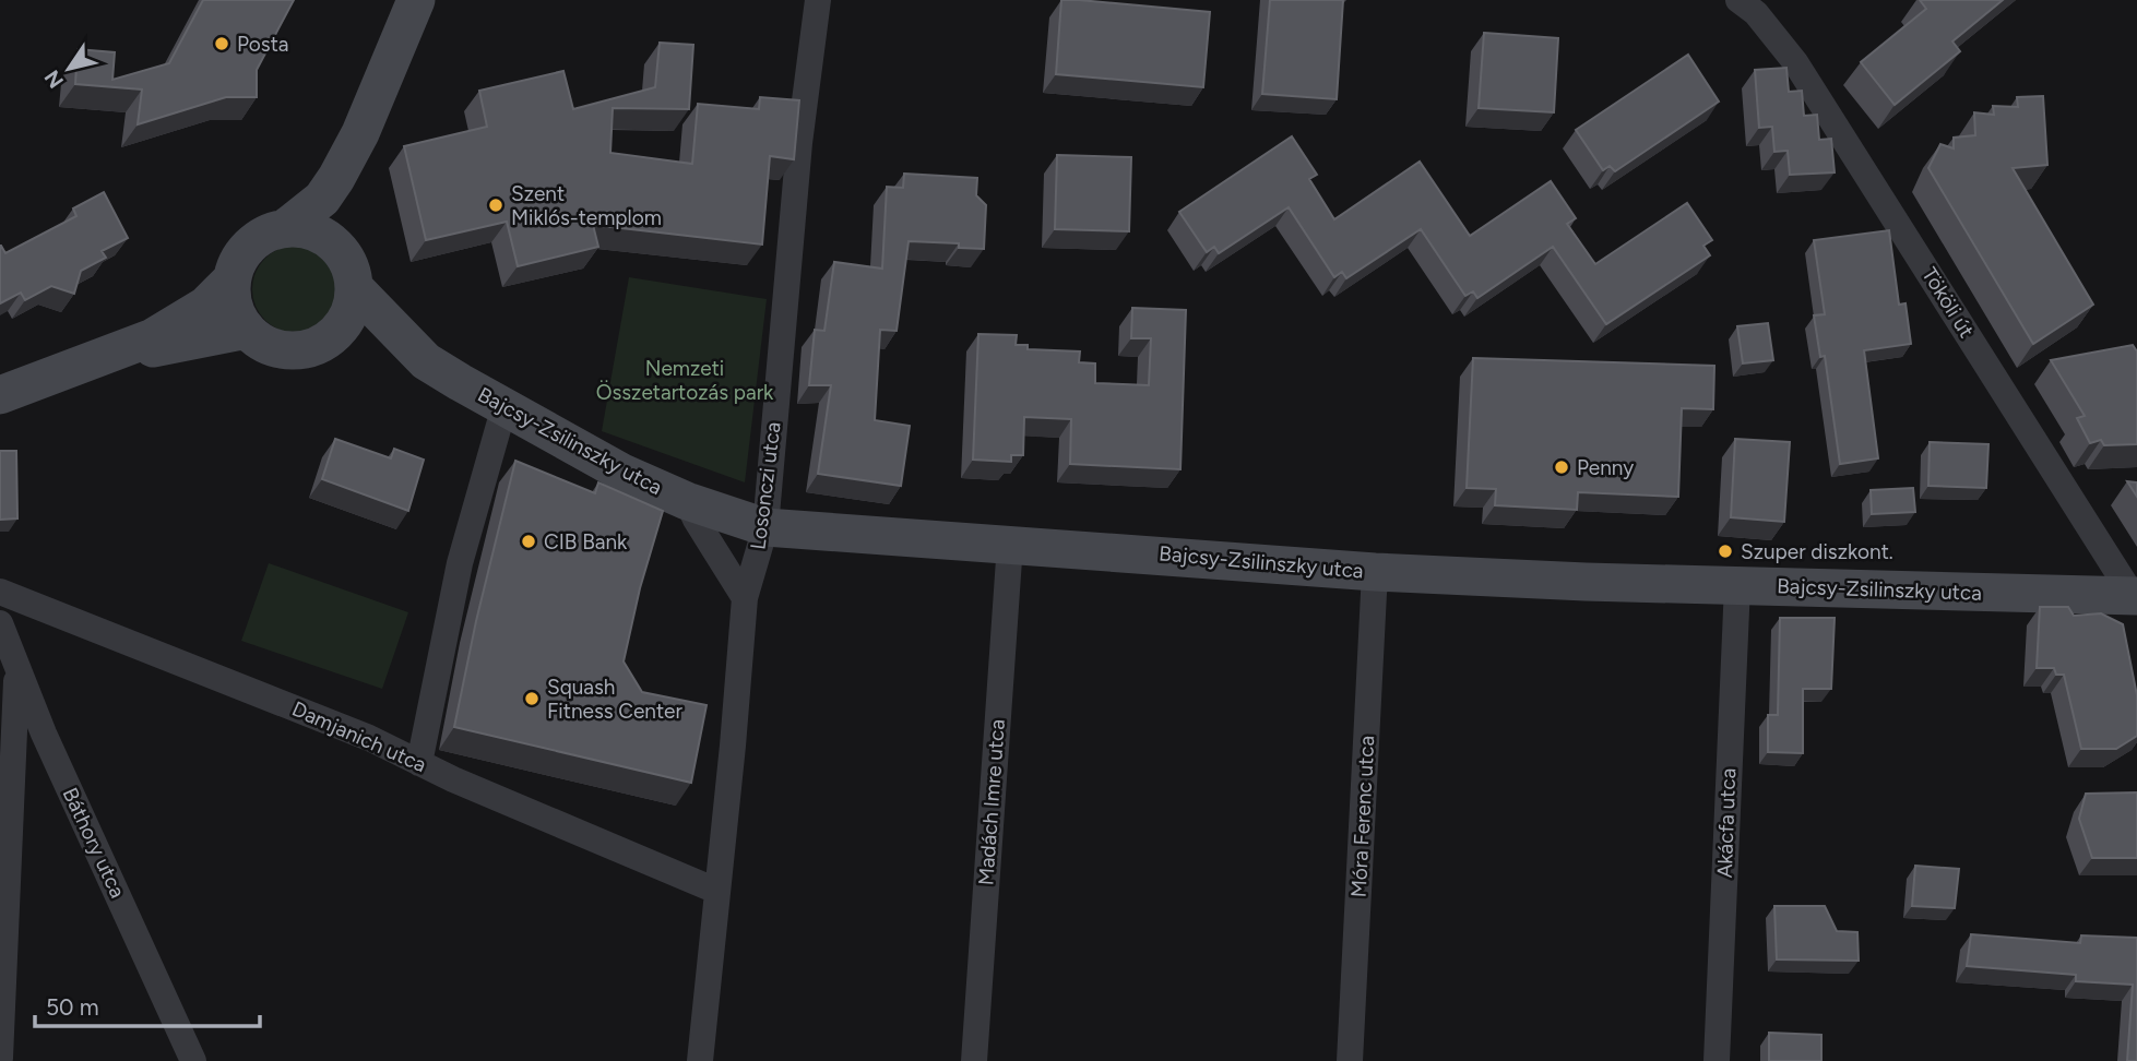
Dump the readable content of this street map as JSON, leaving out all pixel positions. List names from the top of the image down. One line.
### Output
{"streets":{"street":["Tököli út","Bajcsy-Zsilinszky utca","Losonczi utca","Damjanich utca","Madách Imre utca","Móra Ferenc utca","Akácfa utca","Báthory utca"]},"crossings":[["Tököli út","Bajcsy-Zsilinszky utca"],["Bajcsy-Zsilinszky utca","Losonczi utca"],["Bajcsy-Zsilinszky utca","Madách Imre utca"],["Bajcsy-Zsilinszky utca","Móra Ferenc utca"],["Bajcsy-Zsilinszky utca","Akácfa utca"],["Losonczi utca","Damjanich utca"]],"parks":["Nemzeti Összetartozás park"],"places":["Posta","Szent Miklós-templom","Penny","CIB Bank","Szuper diszkont.","Squash Fitness Center"],"scale_bar":"50 m","north":"bottom left"}
